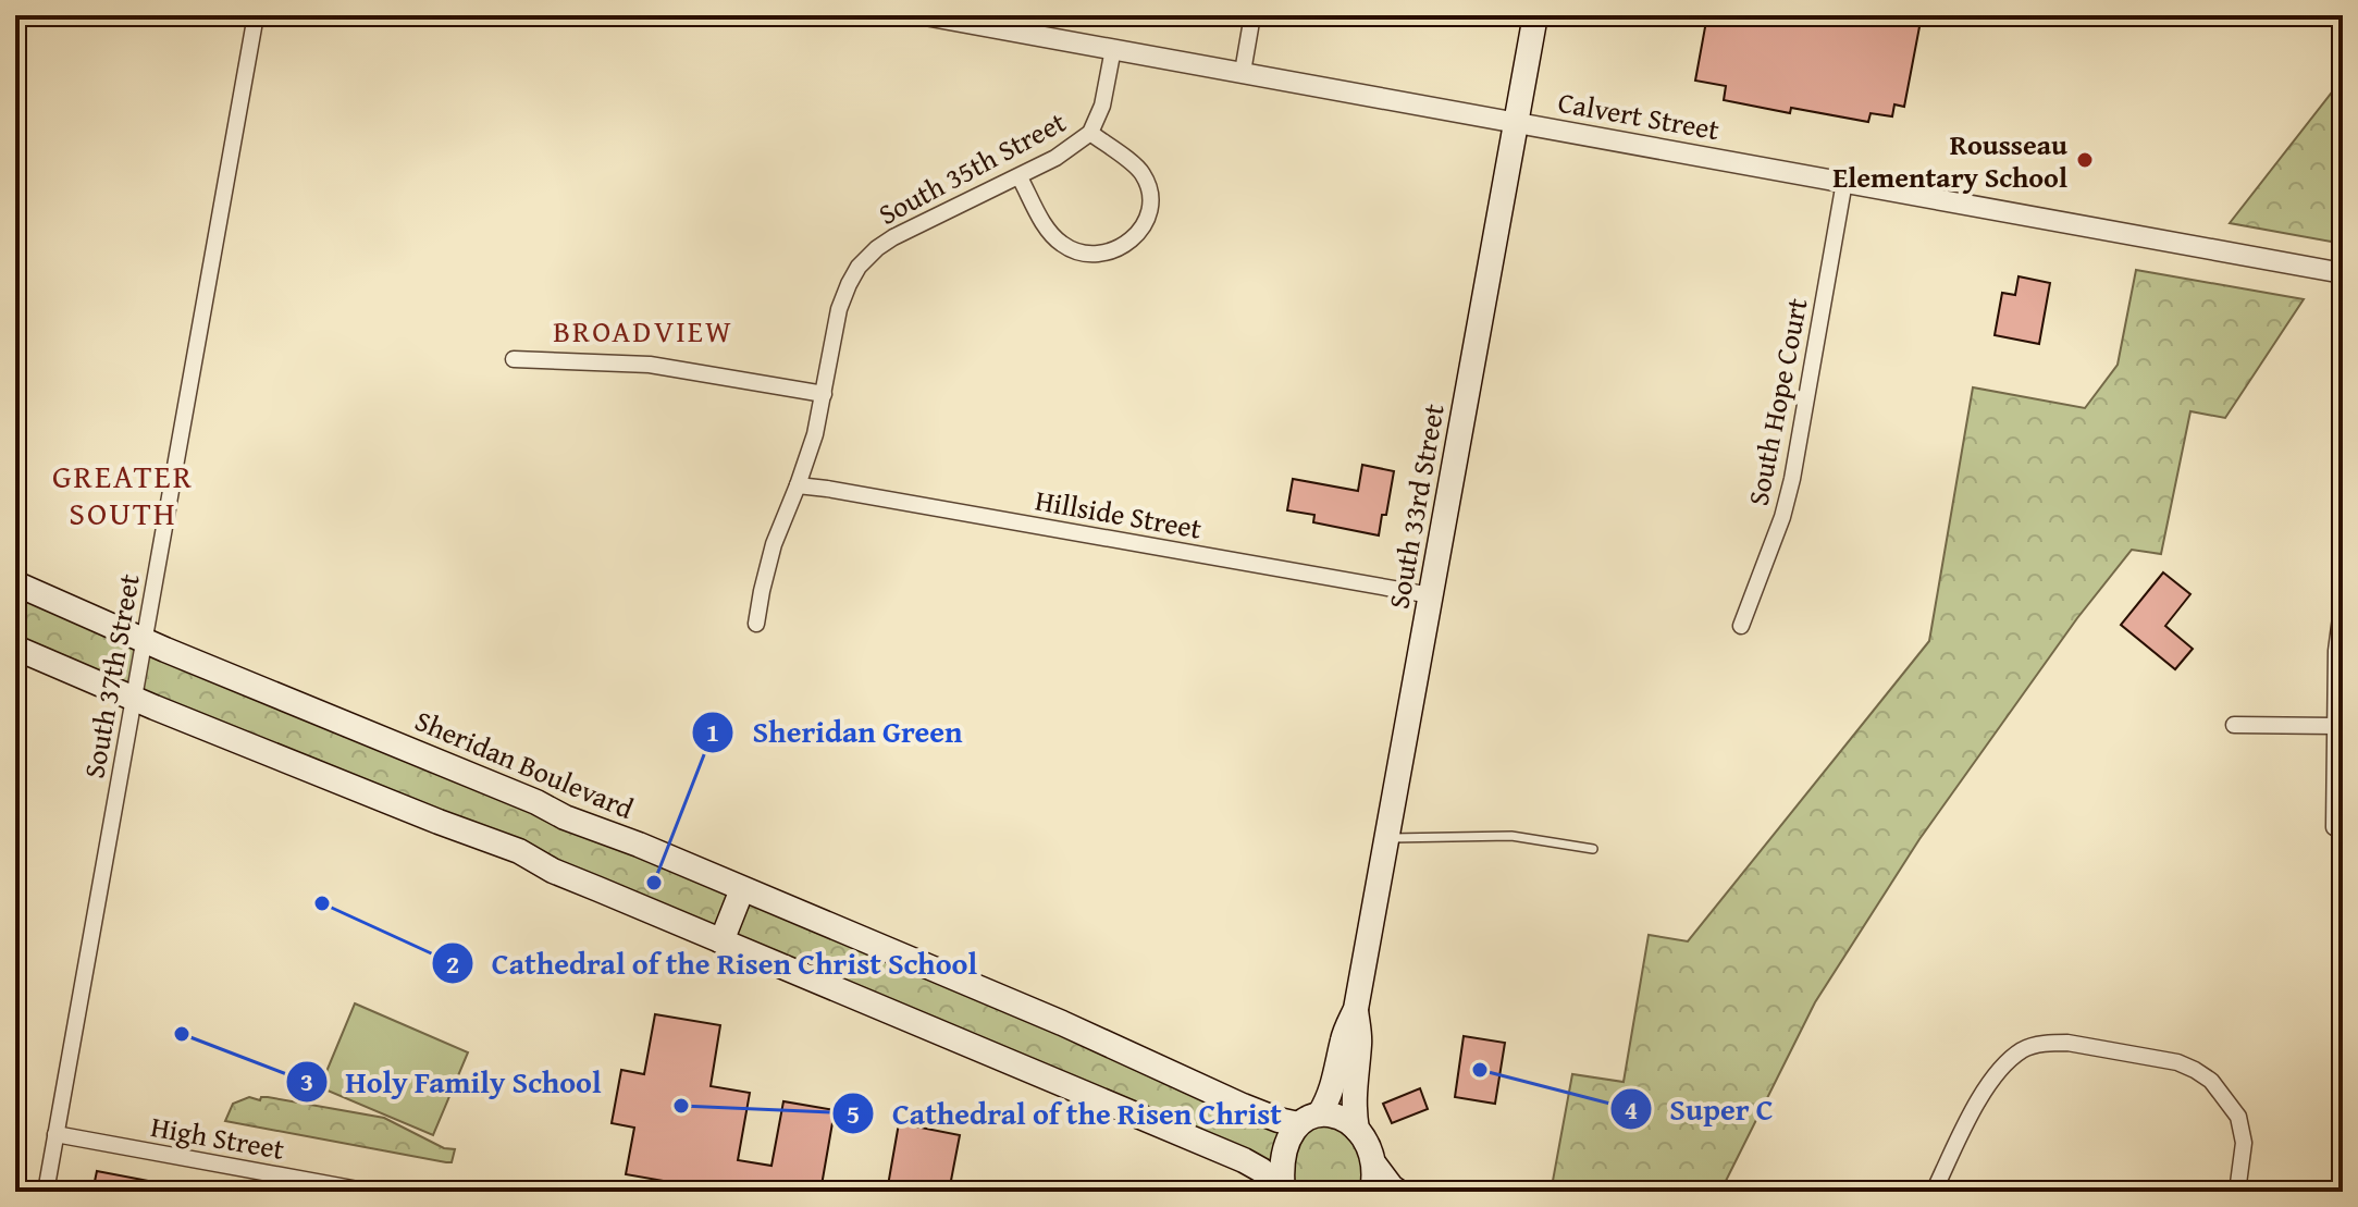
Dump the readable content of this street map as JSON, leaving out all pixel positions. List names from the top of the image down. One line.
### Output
{"streets":{"main road":["South 33rd Street","Sheridan Boulevard"],"street":["Calvert Street","South 35th Street","South Hope Court","Hillside Street","South 37th Street","High Street"]},"crossings":[["Calvert Street","South 35th Street"],["Calvert Street","South Hope Court"],["Calvert Street","South 33rd Street"],["South 35th Street","Hillside Street"],["South 33rd Street","Hillside Street"],["South 33rd Street","Sheridan Boulevard"],["South 37th Street","Sheridan Boulevard"],["South 37th Street","High Street"]],"districts":["BROADVIEW","GREATER SOUTH"],"places":["Rousseau Elementary School","Sheridan Green","Cathedral of the Risen Christ School","Holy Family School","Super C","Cathedral of the Risen Christ"]}
